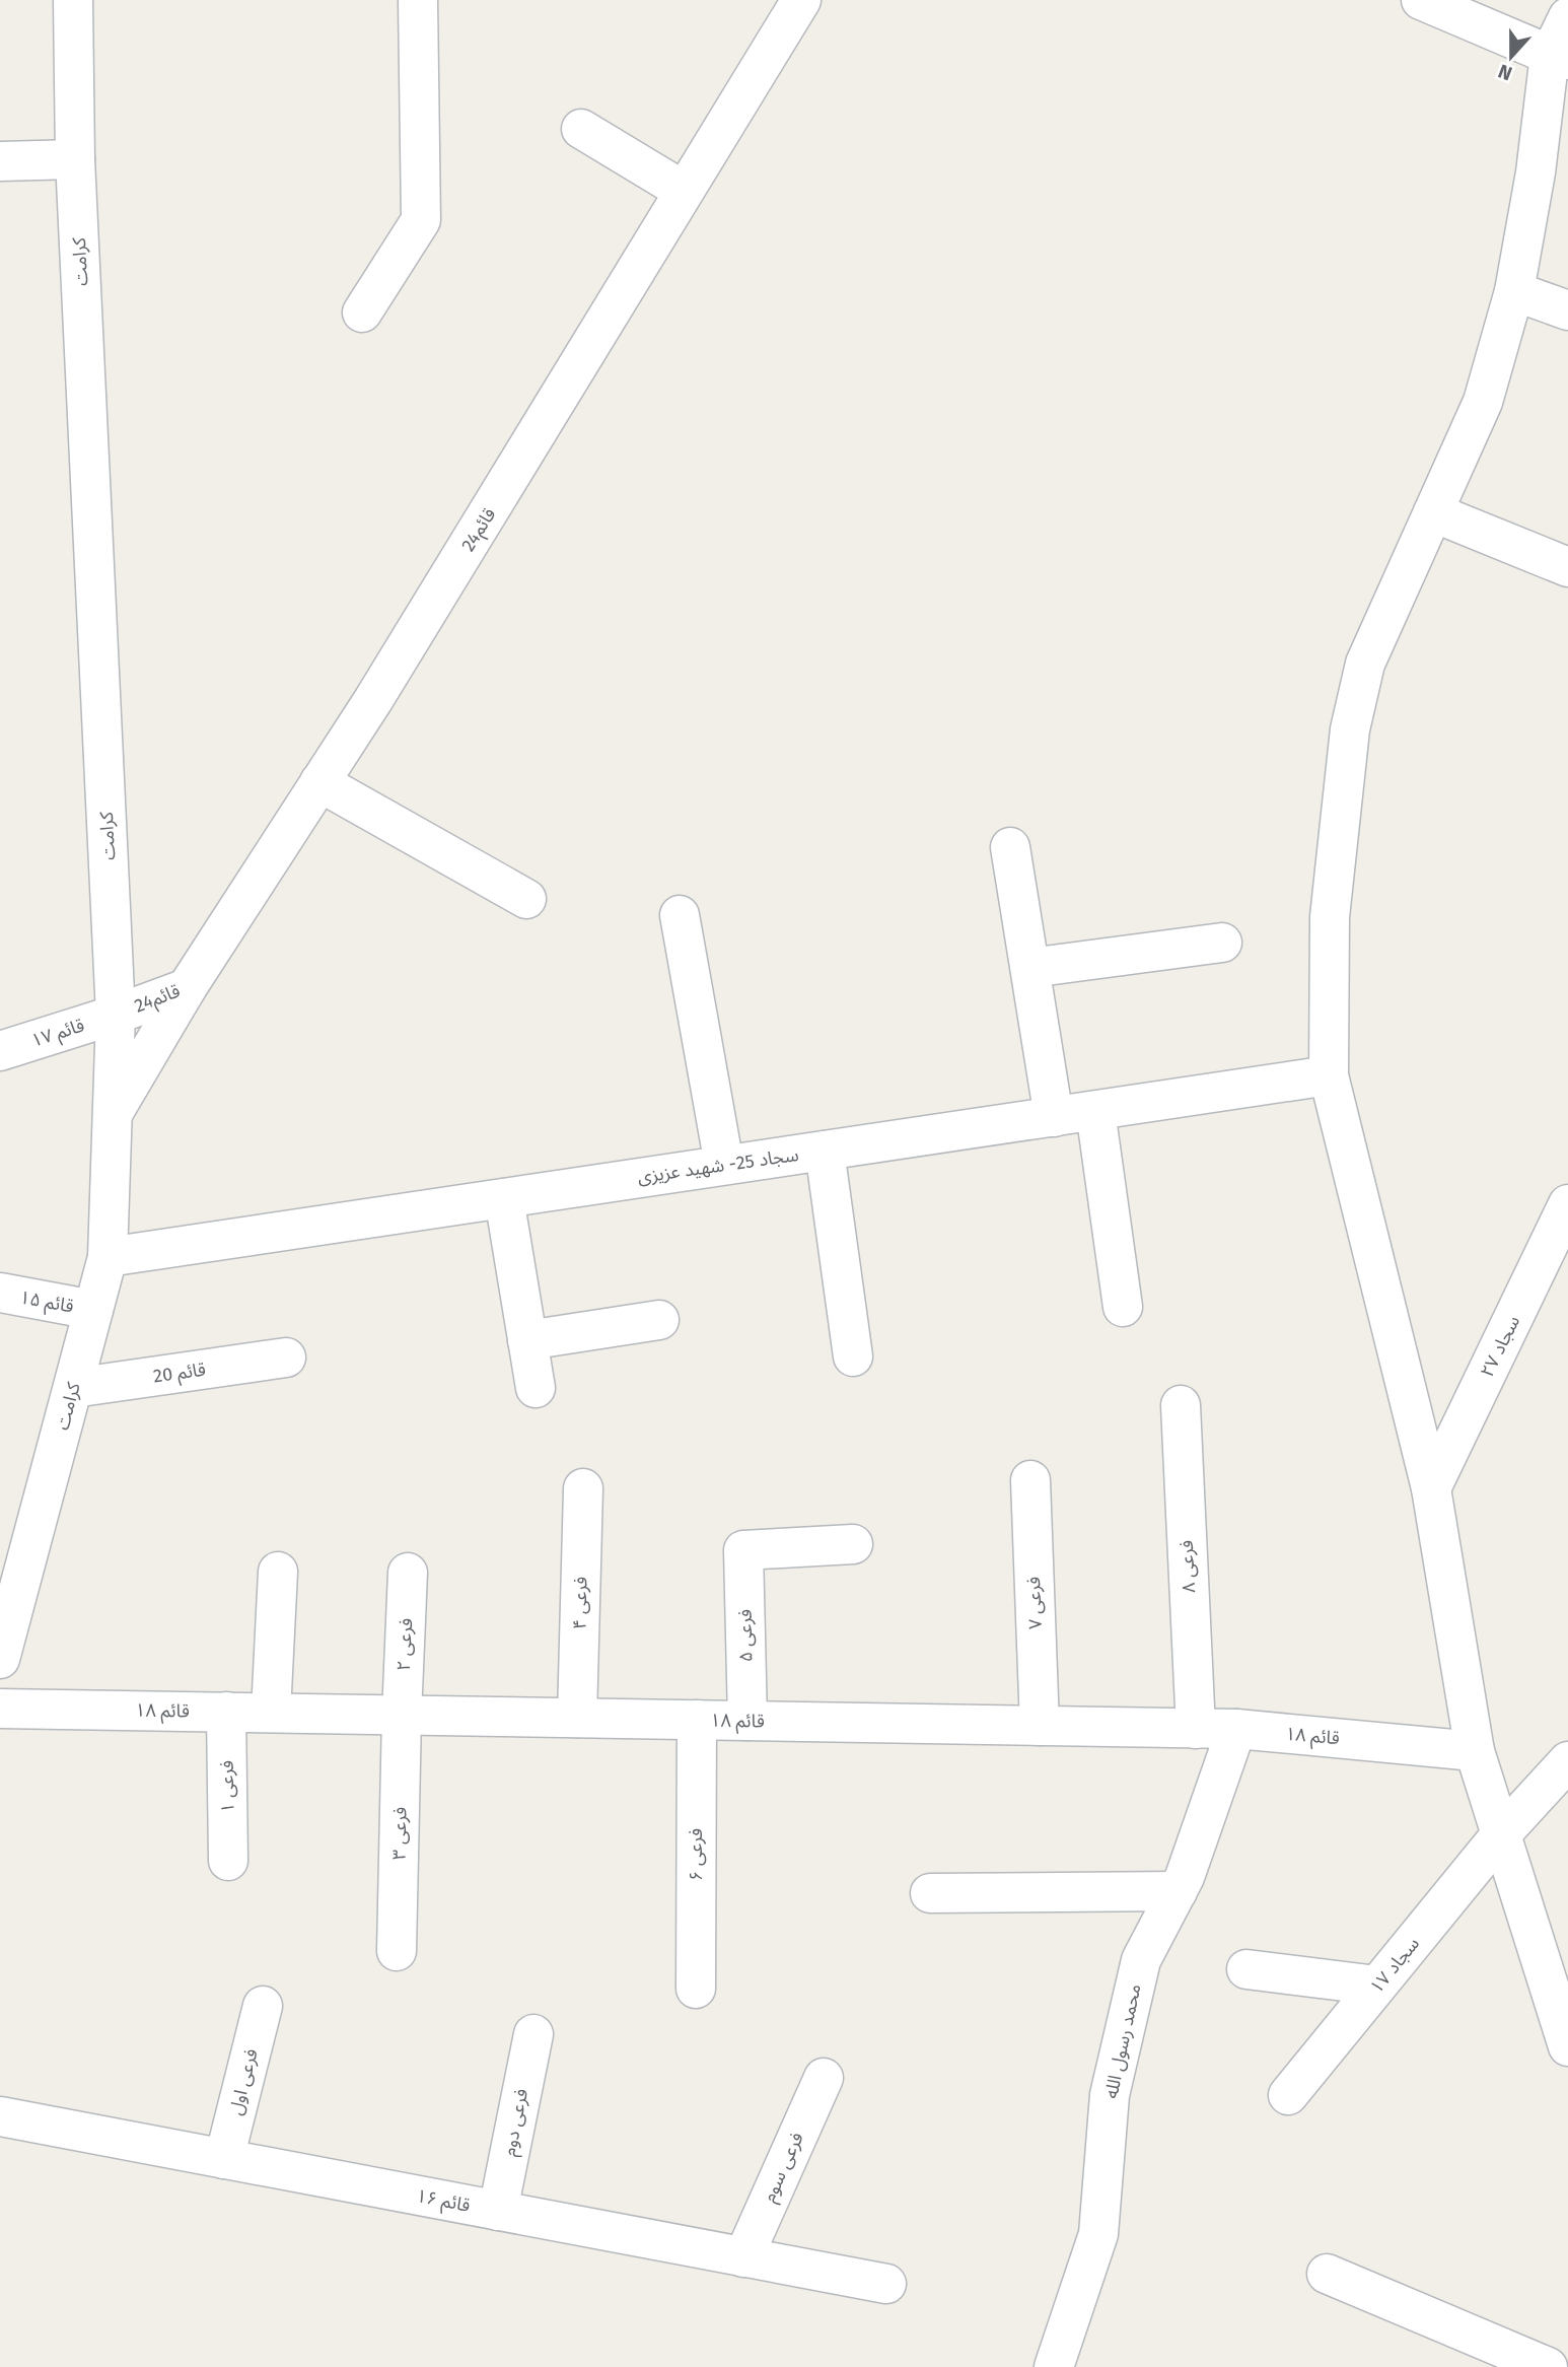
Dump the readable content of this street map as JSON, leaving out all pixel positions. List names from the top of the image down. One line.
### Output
{"streets":{"street":["کرامت","قائم24","قائم ۱۷","سجاد 25- شهید عزیزی","قائم ۱۵","سجاد ۲۷","قائم 20","فرعی ۸","فرعی ۴","فرعی ۷","فرعی ۵","فرعی ۲","قائم ۱۸","فرعی ۱","فرعی ۳","فرعی ۶","سجاد ۱۷","محمد رسول الله","فرعی اول","فرعی دوم","فرعی سوم","قائم ۱۶"]},"crossings":[["کرامت","قائم24"],["کرامت","قائم ۱۷"],["کرامت","سجاد 25- شهید عزیزی"],["کرامت","قائم ۱۵"],["کرامت","قائم 20"],["قائم24","قائم ۱۷"],["فرعی ۸","قائم ۱۸"],["فرعی ۴","قائم ۱۸"],["فرعی ۷","قائم ۱۸"],["فرعی ۵","قائم ۱۸"],["فرعی ۲","قائم ۱۸"],["فرعی ۲","فرعی ۳"],["قائم ۱۸","فرعی ۱"],["قائم ۱۸","فرعی ۳"],["قائم ۱۸","فرعی ۶"],["قائم ۱۸","محمد رسول الله"],["فرعی اول","قائم ۱۶"],["فرعی دوم","قائم ۱۶"],["فرعی سوم","قائم ۱۶"]],"north":"bottom"}
